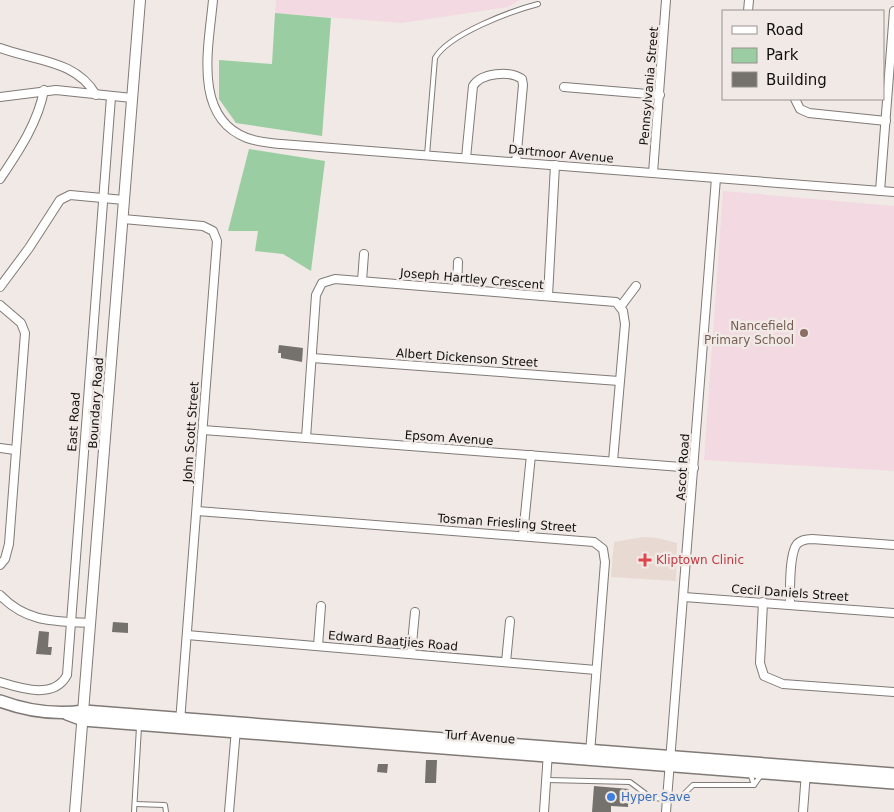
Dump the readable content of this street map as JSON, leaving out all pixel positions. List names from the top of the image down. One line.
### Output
{"streets":{"main road":["Turf Avenue"],"street":["Pennsylvania Street","Dartmoor Avenue","Joseph Hartley Crescent","Albert Dickenson Street","Boundary Road","East Road","John Scott Street","Epsom Avenue","Ascot Road","Tosman Friesling Street","Cecil Daniels Street","Edward Baatjies Road"]},"crossings":[["Pennsylvania Street","Dartmoor Avenue"],["Dartmoor Avenue","Ascot Road"],["Joseph Hartley Crescent","Albert Dickenson Street"],["Joseph Hartley Crescent","Epsom Avenue"],["Boundary Road","John Scott Street"],["Boundary Road","Turf Avenue"],["John Scott Street","Epsom Avenue"],["John Scott Street","Tosman Friesling Street"],["John Scott Street","Edward Baatjies Road"],["John Scott Street","Turf Avenue"],["Epsom Avenue","Ascot Road"],["Ascot Road","Cecil Daniels Street"],["Ascot Road","Turf Avenue"],["Tosman Friesling Street","Edward Baatjies Road"],["Tosman Friesling Street","Turf Avenue"]],"places":{"other":["Nancefield Primary School","Hyper Save"],"health":["Kliptown Clinic"]},"legend":["Road","Park","Building"]}
